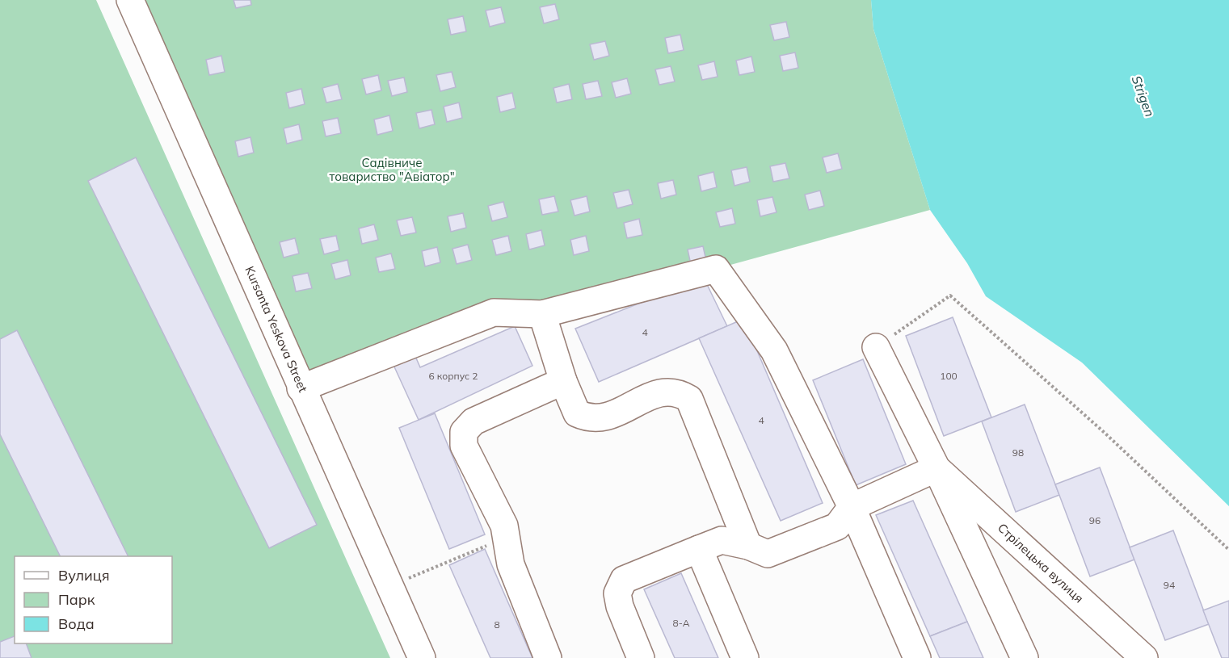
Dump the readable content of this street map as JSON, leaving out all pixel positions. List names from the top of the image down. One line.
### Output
{"streets":{"street":["Kursanta Yeskova Street","Стрілецька вулиця"]},"water":["Strigen"],"parks":["Садівниче товариство \"Авіатор\""],"house_numbers":["4","6 корпус 2","100","4","98","96","94","8-А","8"],"legend":["Вулиця","Парк","Вода"]}
